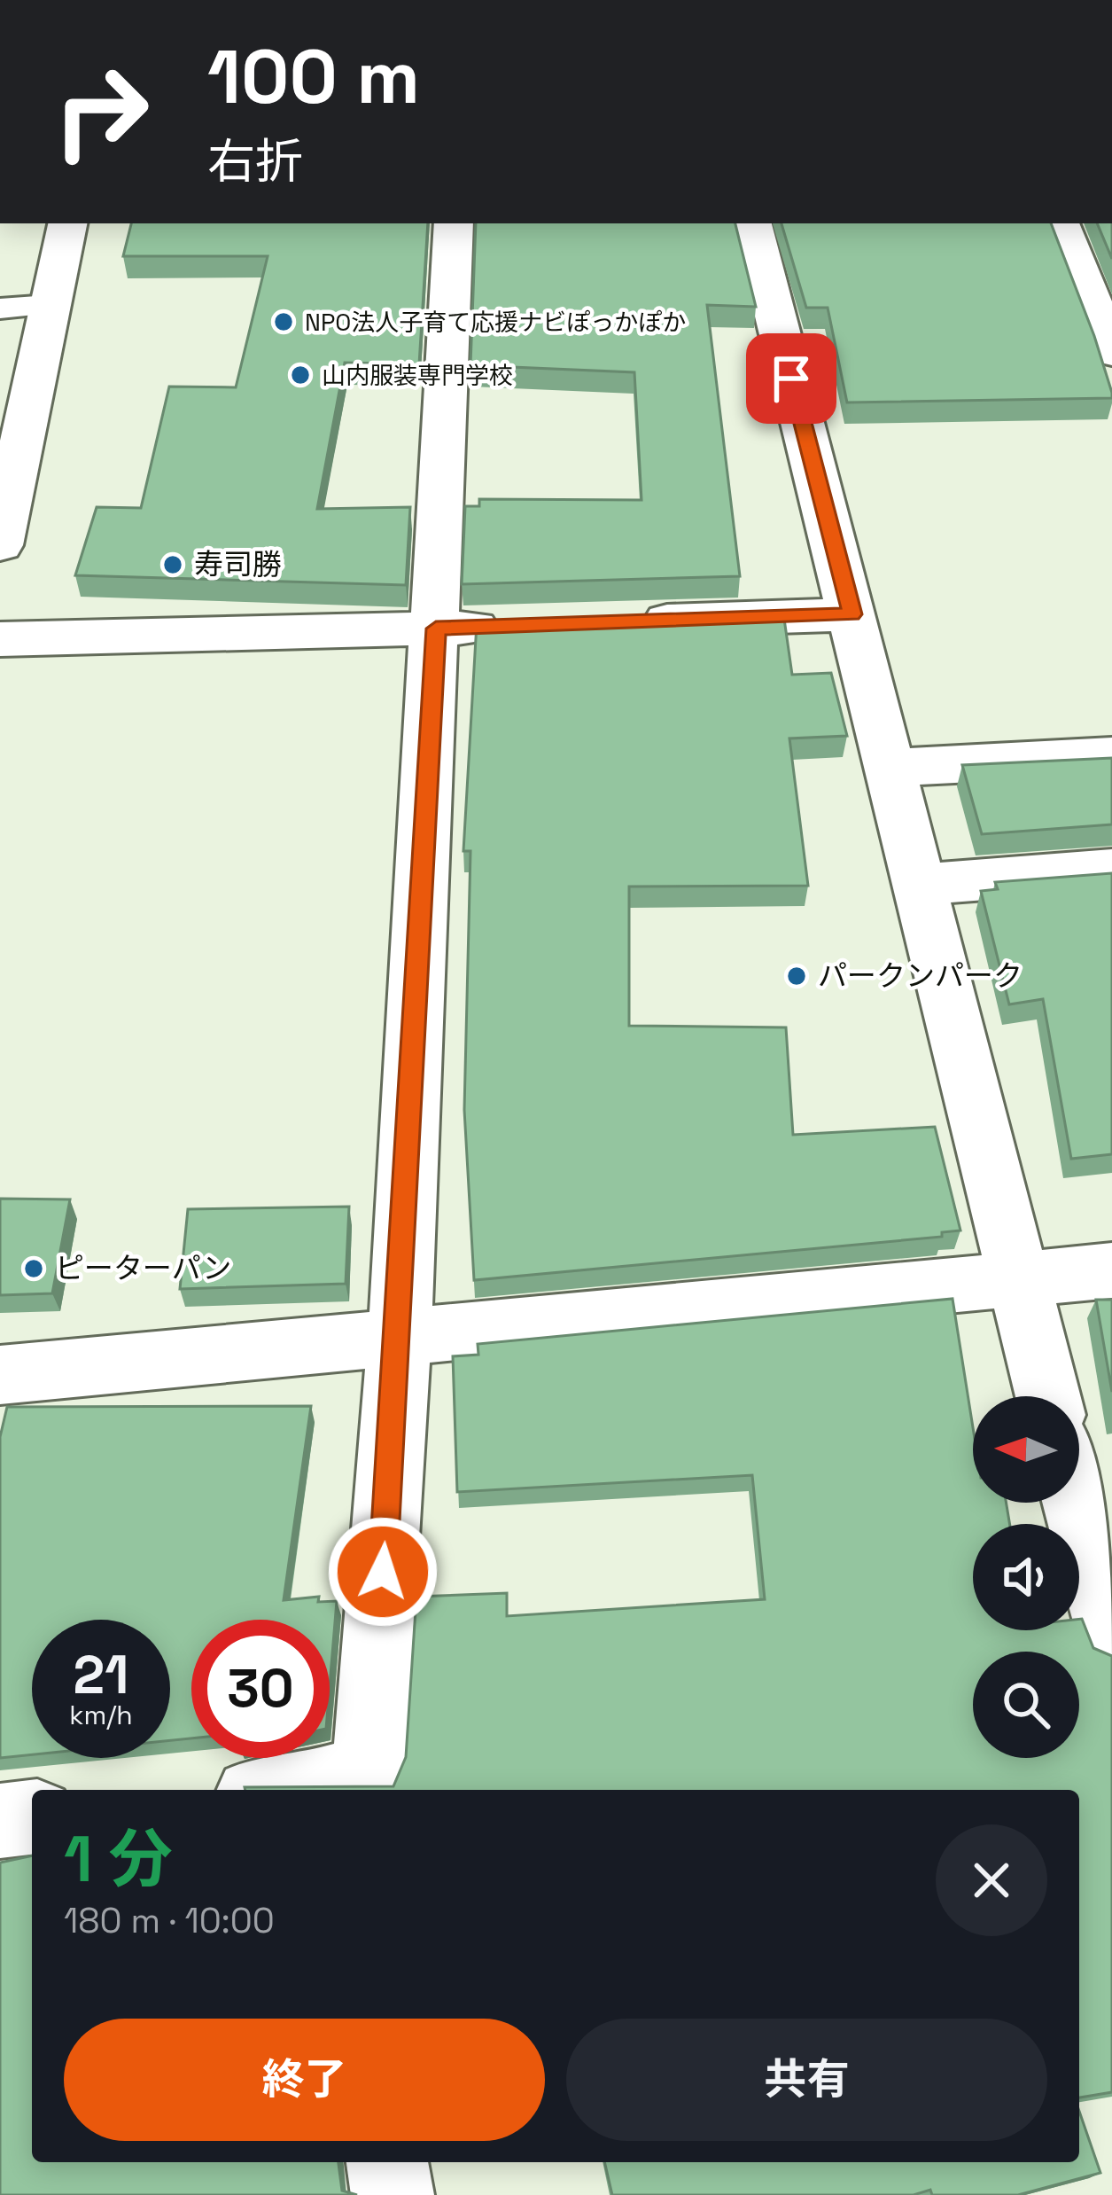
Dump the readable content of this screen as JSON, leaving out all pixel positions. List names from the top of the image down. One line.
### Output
{"places":["NPO法人子育て応援ナビぽっかぽか","山内服装専門学校","寿司勝","パークンパーク","ピーターパン"],"north":"left","page":{"turn":["100 m","右折"],"speed":"21 km/h","limit":"30","heading":["1 分","180 m · 10:00"],"buttons":["終了","共有"]}}
